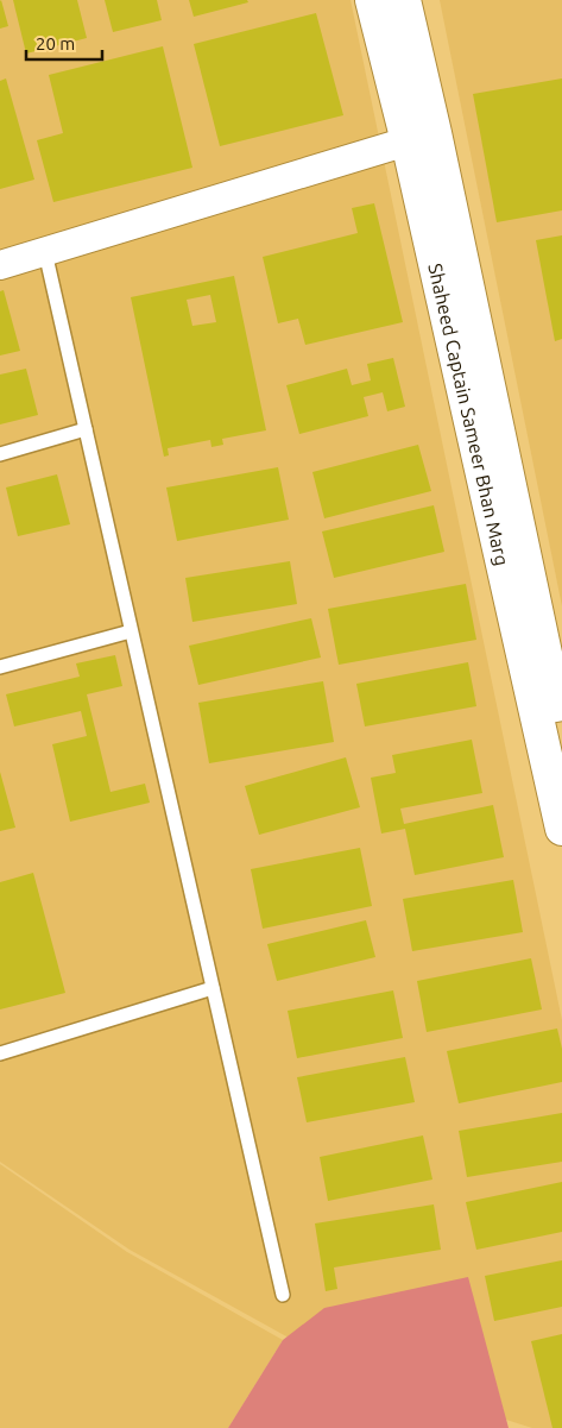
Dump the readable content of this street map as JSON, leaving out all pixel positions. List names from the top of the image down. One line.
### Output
{"streets":{"street":["Shaheed Captain Sameer Bhan Marg"]},"scale_bar":"20 m"}
